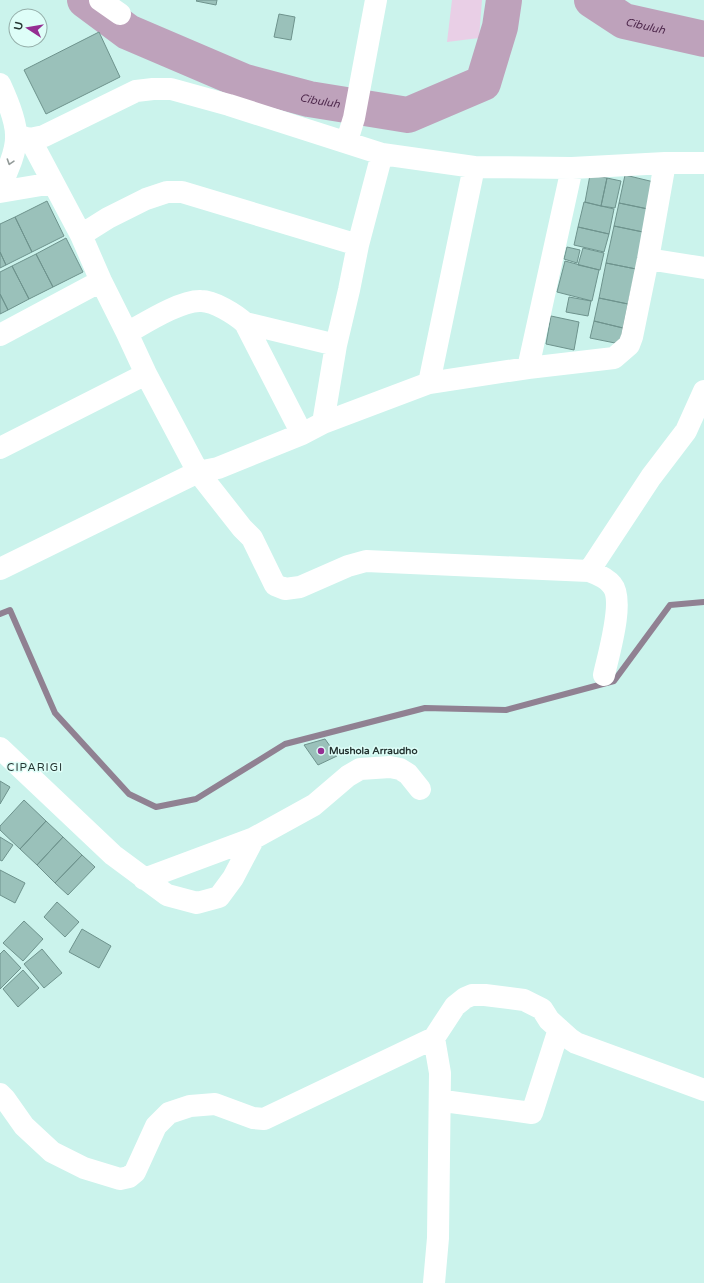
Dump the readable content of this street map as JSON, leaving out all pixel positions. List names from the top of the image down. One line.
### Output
{"districts":["CIPARIGI"],"water":["Cibuluh"],"places":["Mushola Arraudho"],"north":"left"}
